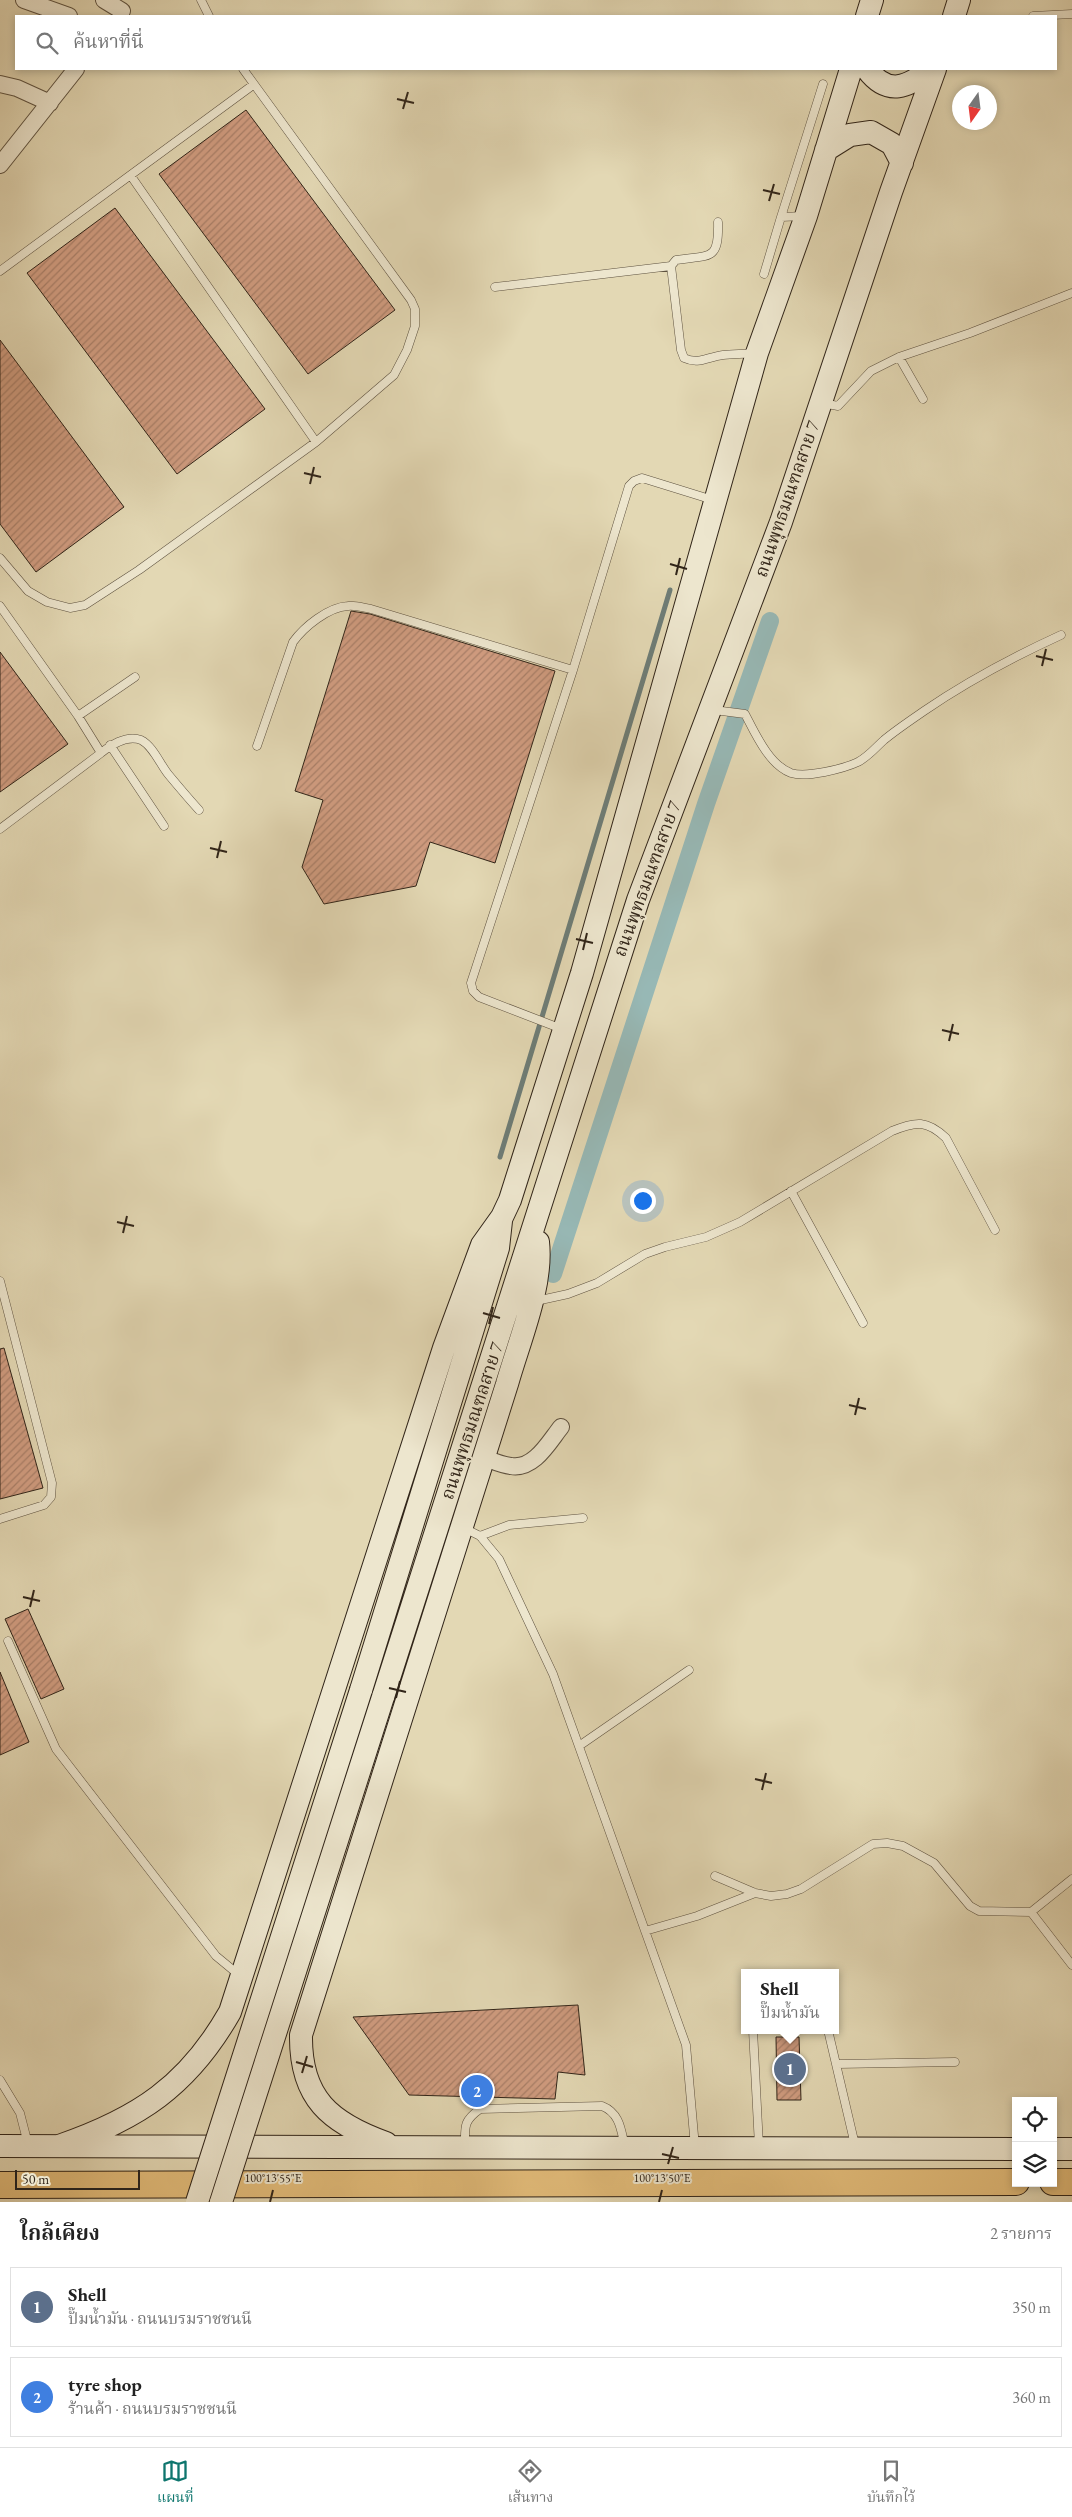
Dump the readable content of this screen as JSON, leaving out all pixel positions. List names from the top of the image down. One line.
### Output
{"streets":{"main road":["ถนนพุทธมณฑลสาย 7"]},"scale_bar":"50 m","north":"bottom","page":{"search":"ค้นหาที่นี่","popup":["Shell","ปั๊มน้ำมัน"],"pins":["1","2"],"scale":"50 m","heading":["ใกล้เคียง","2 รายการ"],"list":[{"mark":"1","name":"Shell","note":"ปั๊มน้ำมัน · ถนนบรมราชชนนี","value":"350 m"},{"mark":"2","name":"tyre shop","note":"ร้านค้า · ถนนบรมราชชนนี","value":"360 m"}],"nav":["แผนที่","เส้นทาง","บันทึกไว้"]},"coordinates":["100°13'55\"E","100°13'50\"E"]}
